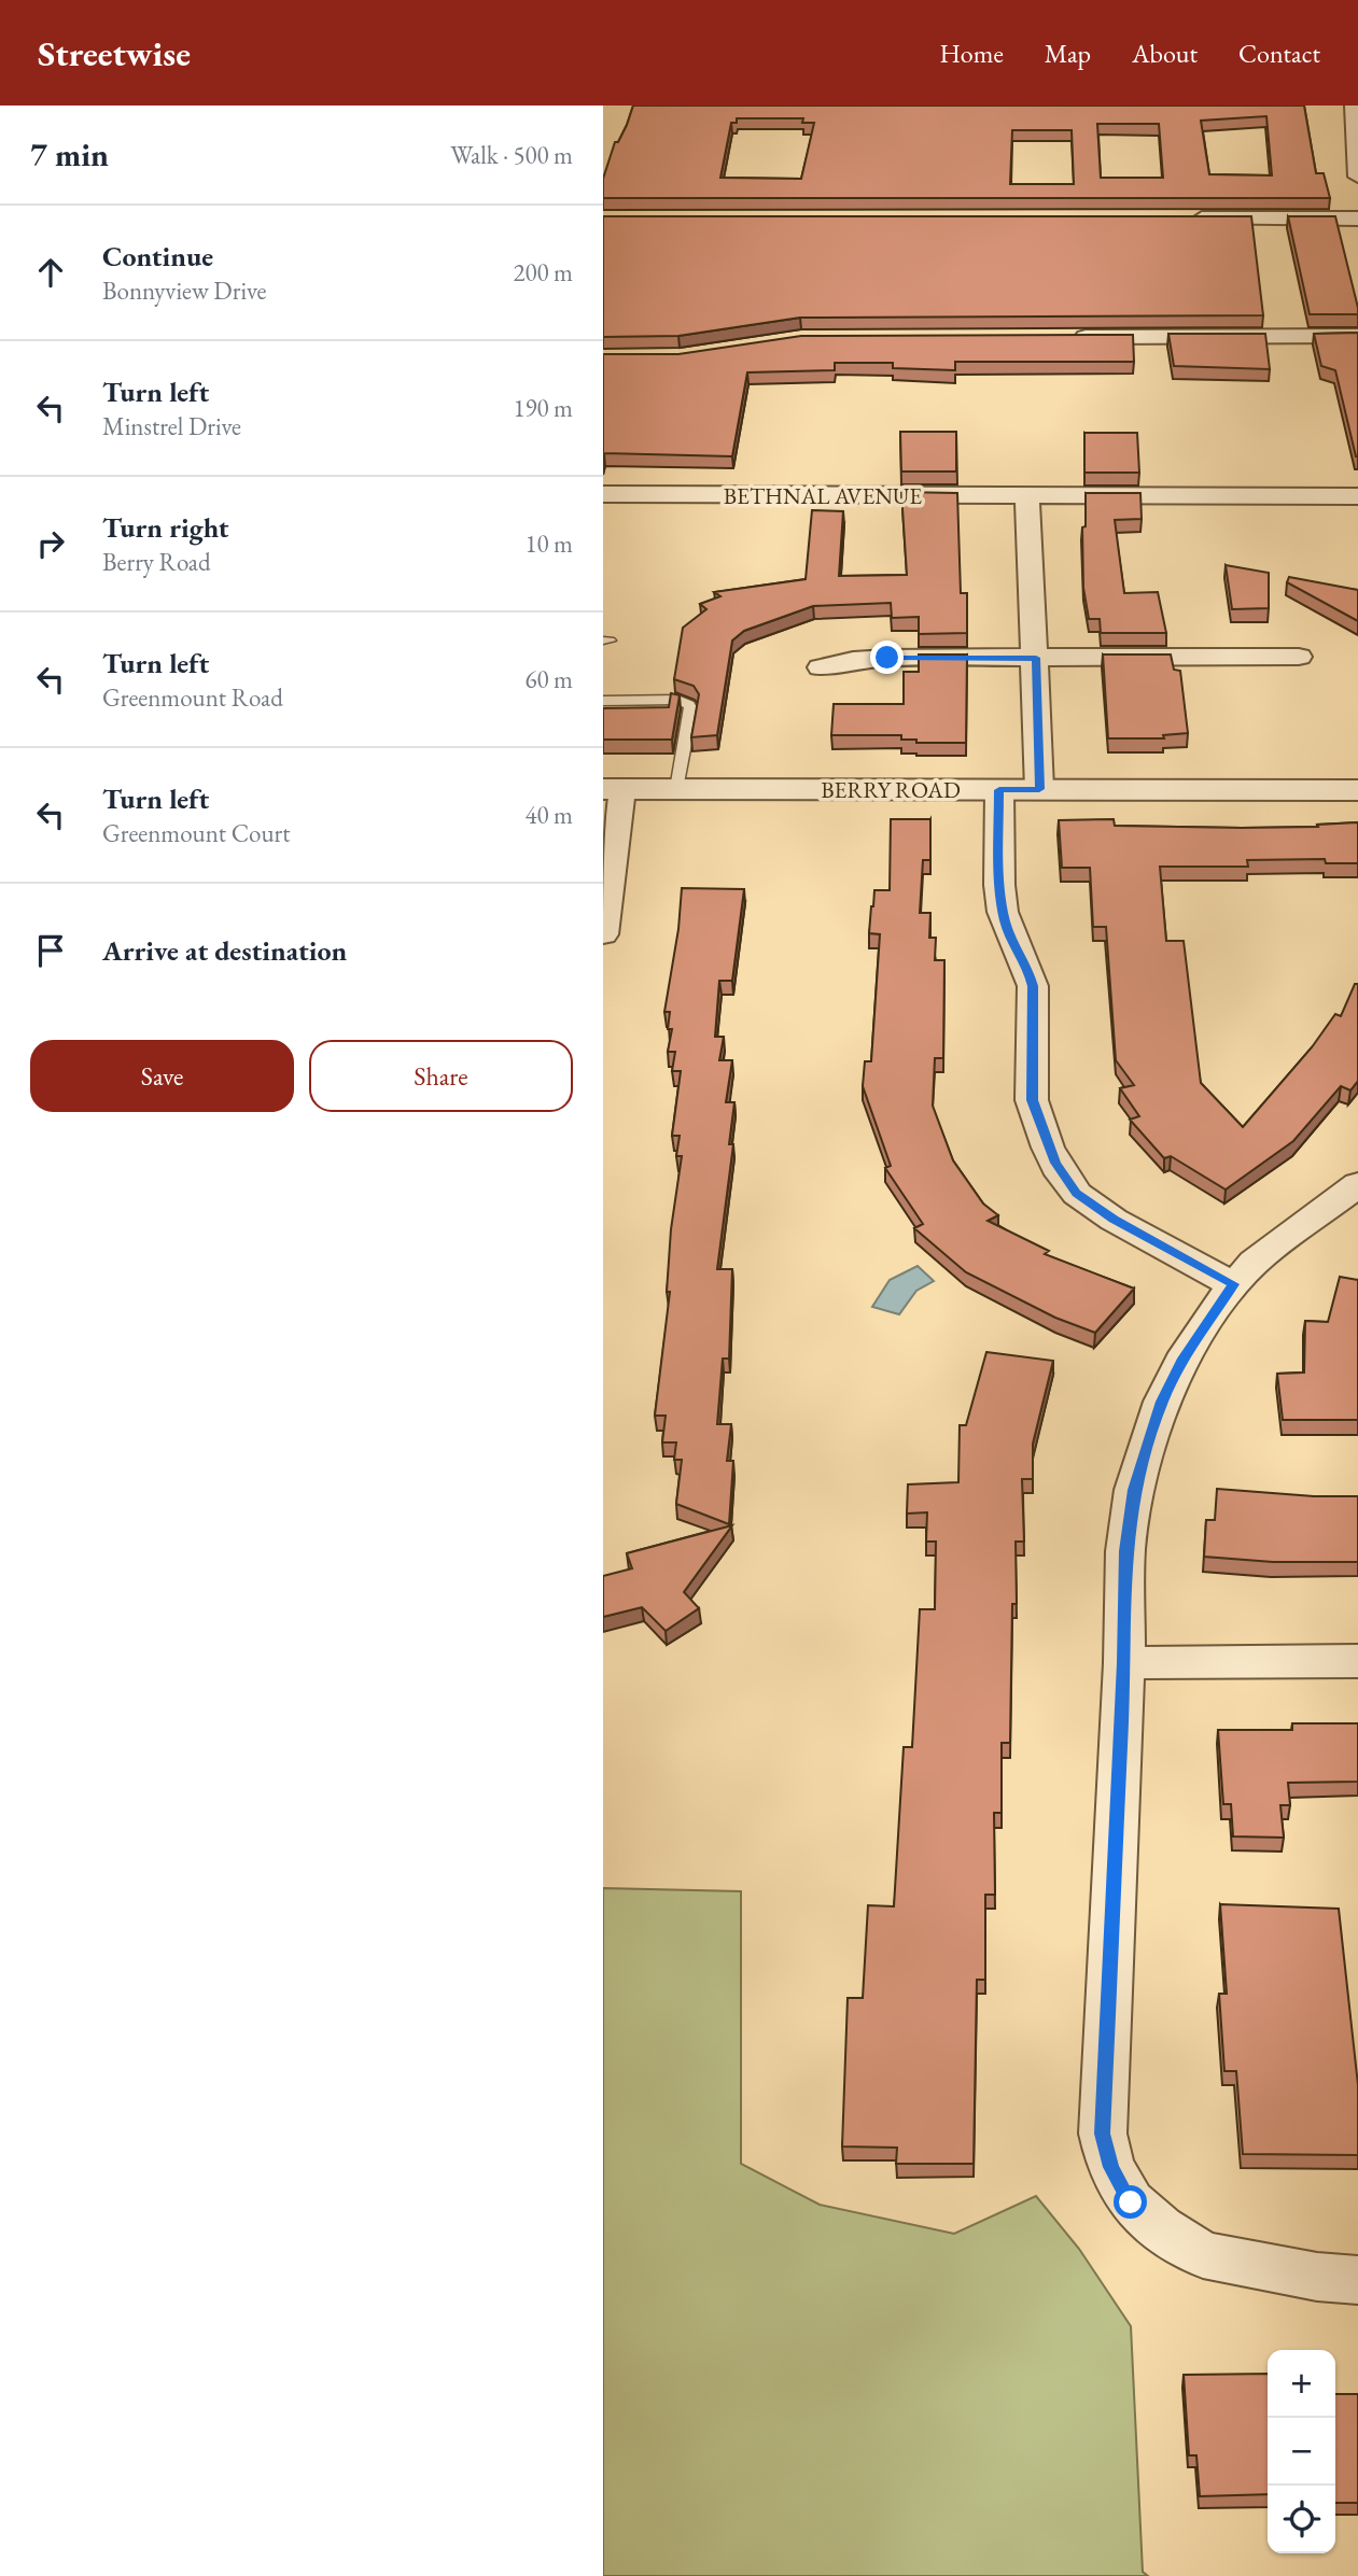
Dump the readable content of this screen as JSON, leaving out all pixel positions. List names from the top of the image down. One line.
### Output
{"streets":{"street":["BETHNAL AVENUE","BERRY ROAD"]},"page":{"header":"Streetwise","nav":["Home","Map","About","Contact"],"heading":["7 min","Walk · 500 m"],"list":[["Continue","Bonnyview Drive","200 m"],["Turn left","Minstrel Drive","190 m"],["Turn right","Berry Road","10 m"],["Turn left","Greenmount Road","60 m"],["Turn left","Greenmount Court","40 m"],"Arrive at destination"],"buttons":["Save","Share"],"map_buttons":["+","−"]}}
